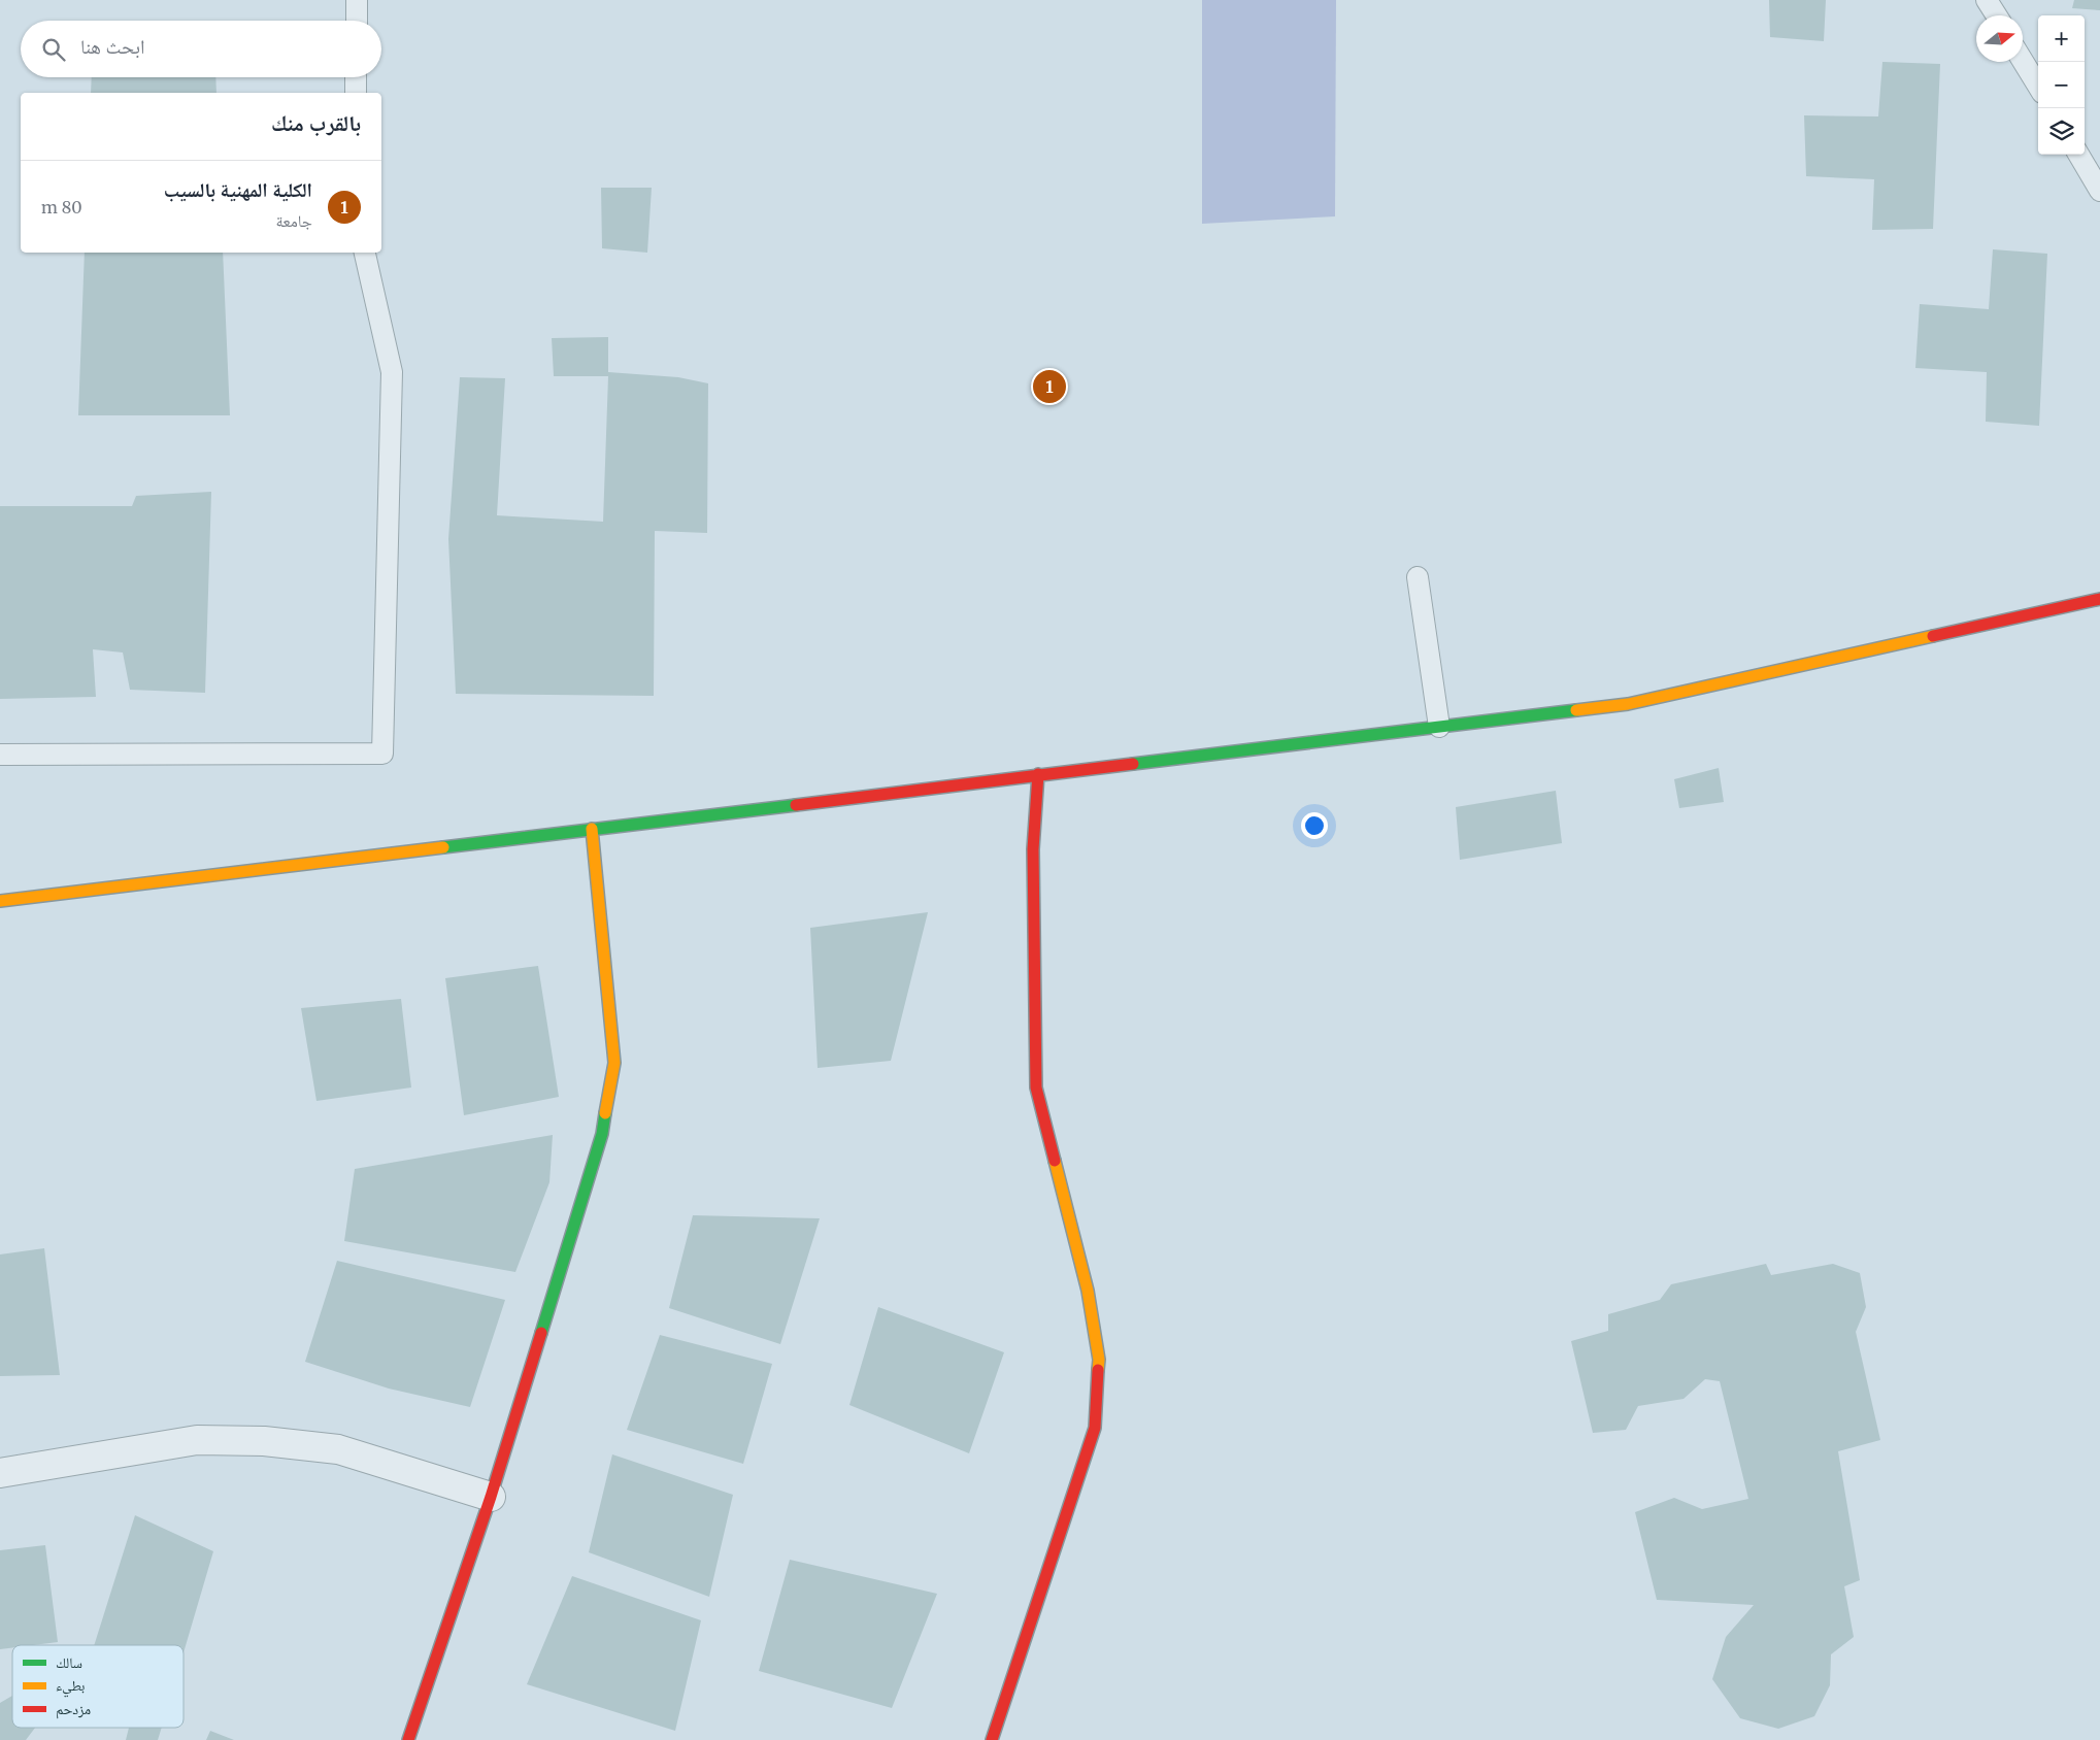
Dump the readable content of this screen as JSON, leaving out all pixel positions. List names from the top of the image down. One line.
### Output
{"legend":["سالك","بطيء","مزدحم"],"north":"right","page":{"map_buttons":["+","−"],"search":"ابحث هنا","heading":"بالقرب منك","list":[{"mark":"1","name":"الكلية المهنية بالسيب","note":"جامعة","value":"80 m"}],"pins":"1"}}
